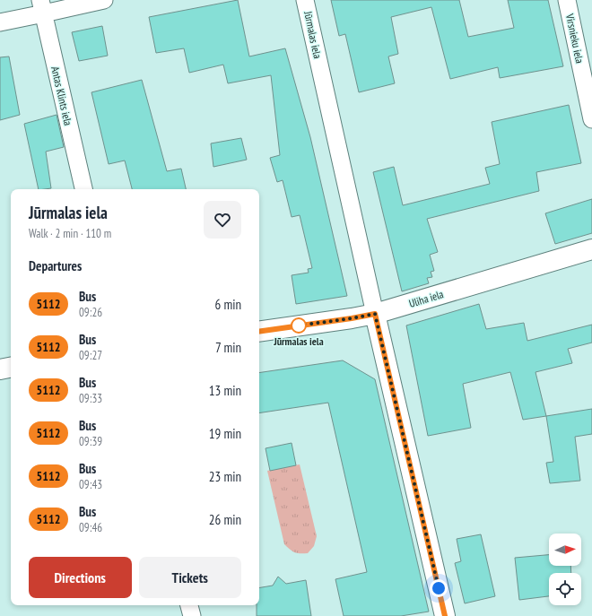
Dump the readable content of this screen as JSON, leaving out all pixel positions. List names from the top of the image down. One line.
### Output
{"streets":{"main road":["Jūrmalas iela","Uliha iela"],"street":["Virsnieku iela","Antas Klints iela"]},"crossings":[["Jūrmalas iela","Uliha iela"]],"places":["Jūrmalas iela"],"lines":["bus line 5112"],"north":"right","page":{"heading":[["Jūrmalas iela","Walk · 2 min · 110 m"],"Departures"],"list":[{"mark":"5112","name":"Bus","note":"09:26","value":"6 min"},{"mark":"5112","name":"Bus","note":"09:27","value":"7 min"},{"mark":"5112","name":"Bus","note":"09:33","value":"13 min"},{"mark":"5112","name":"Bus","note":"09:39","value":"19 min"},{"mark":"5112","name":"Bus","note":"09:43","value":"23 min"},{"mark":"5112","name":"Bus","note":"09:46","value":"26 min"}],"buttons":["Directions","Tickets"]}}
